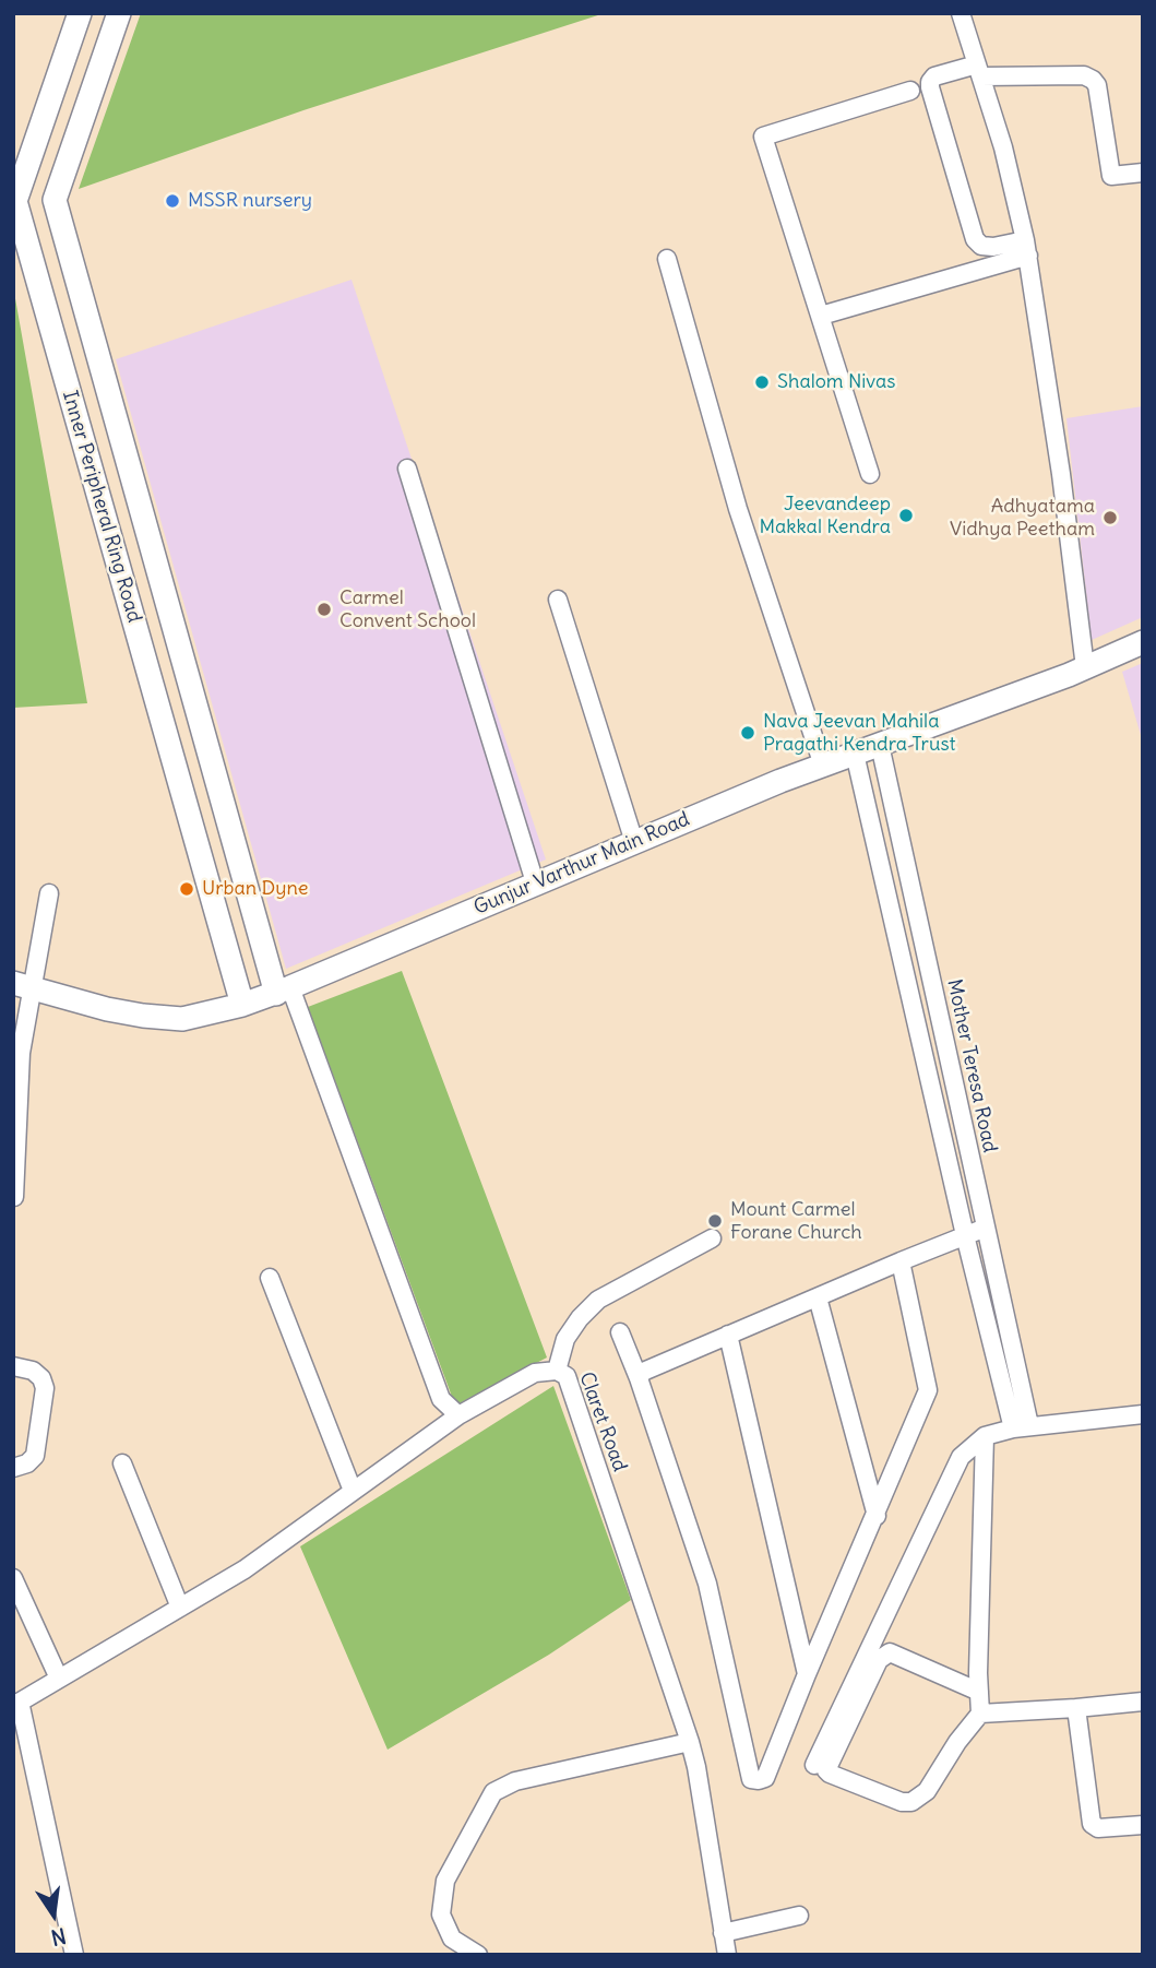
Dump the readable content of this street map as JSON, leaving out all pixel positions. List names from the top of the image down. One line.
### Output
{"streets":{"main road":["Inner Peripheral Ring Road","Gunjur Varthur Main Road"],"street":["Mother Teresa Road","Claret Road"]},"crossings":[["Inner Peripheral Ring Road","Gunjur Varthur Main Road"],["Gunjur Varthur Main Road","Mother Teresa Road"]],"places":["MSSR nursery","Shalom Nivas","Jeevandeep Makkal Kendra","Adhyatama Vidhya Peetham","Carmel Convent School","Nava Jeevan Mahila Pragathi Kendra Trust","Urban Dyne","Mount Carmel Forane Church"],"north":"bottom"}
